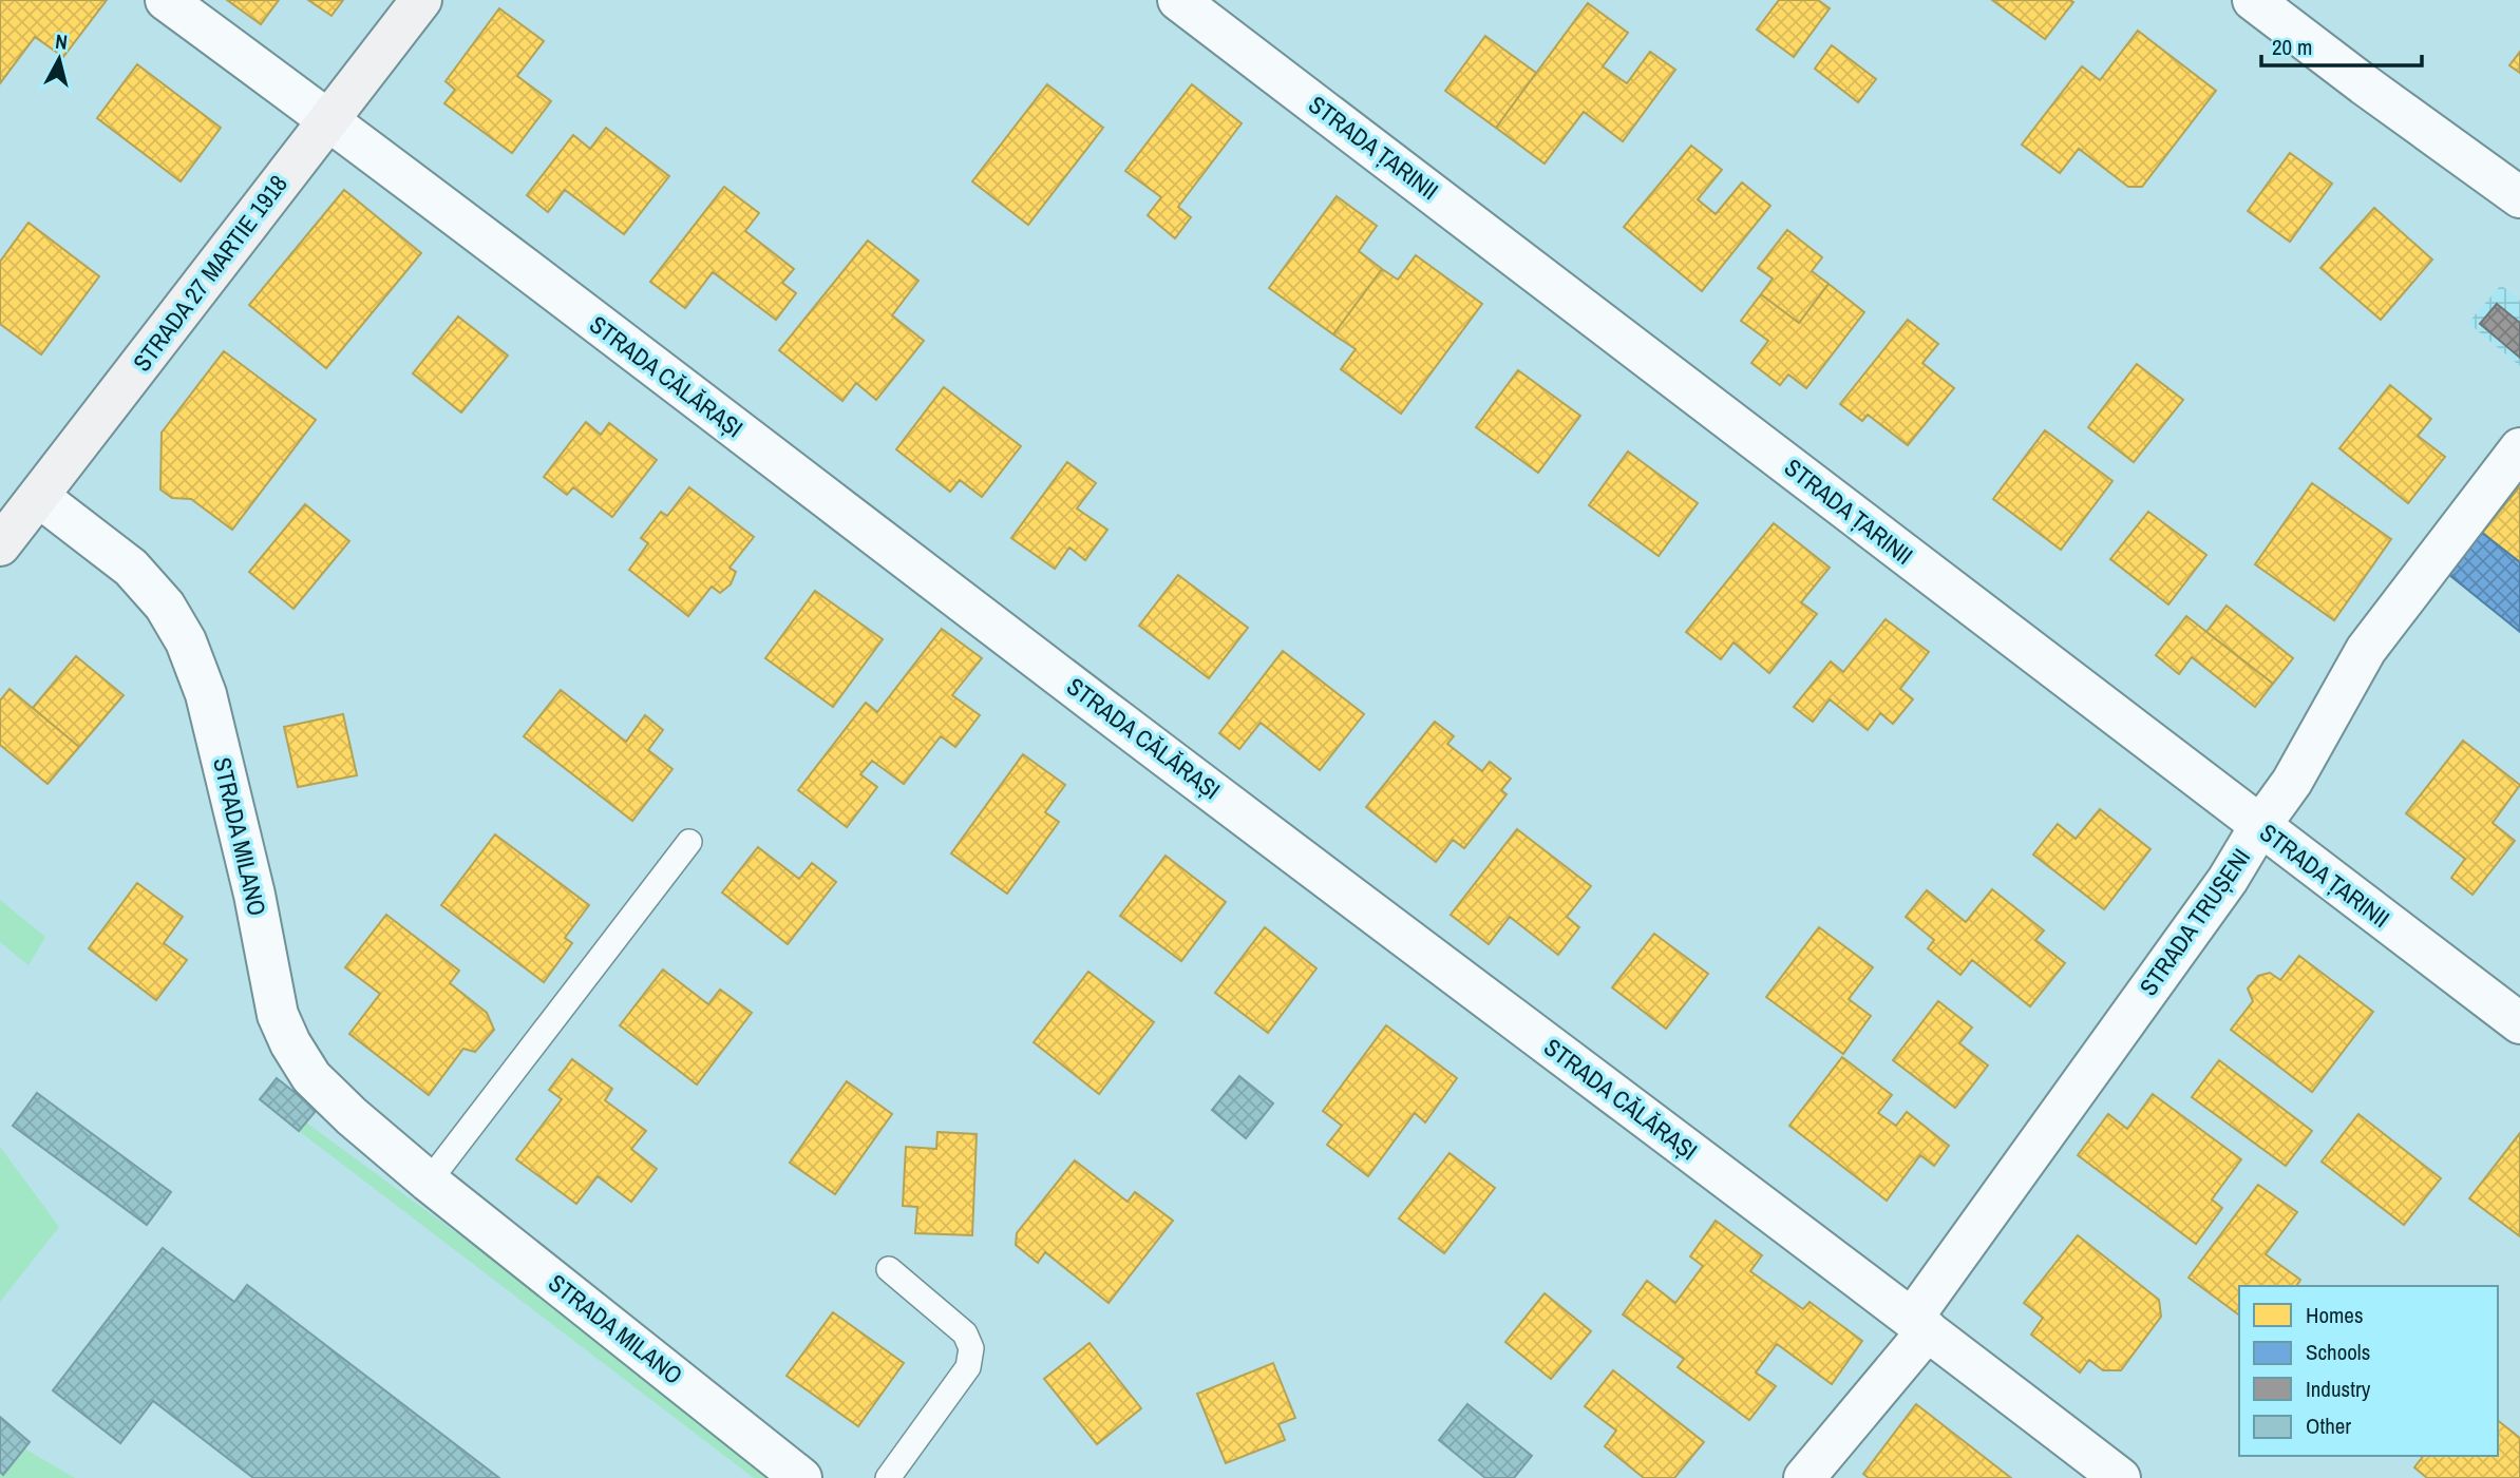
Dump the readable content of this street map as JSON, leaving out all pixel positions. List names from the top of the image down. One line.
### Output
{"streets":{"main road":["STRADA 27 MARTIE 1918"],"street":["STRADA ȚARINII","STRADA CĂLĂRAȘI","STRADA MILANO","STRADA TRUȘENI"]},"crossings":[["STRADA ȚARINII","STRADA TRUȘENI"],["STRADA 27 MARTIE 1918","STRADA CĂLĂRAȘI"],["STRADA 27 MARTIE 1918","STRADA MILANO"],["STRADA CĂLĂRAȘI","STRADA TRUȘENI"]],"legend":["Homes","Schools","Industry","Other"],"scale_bar":"20 m","north":"top"}
